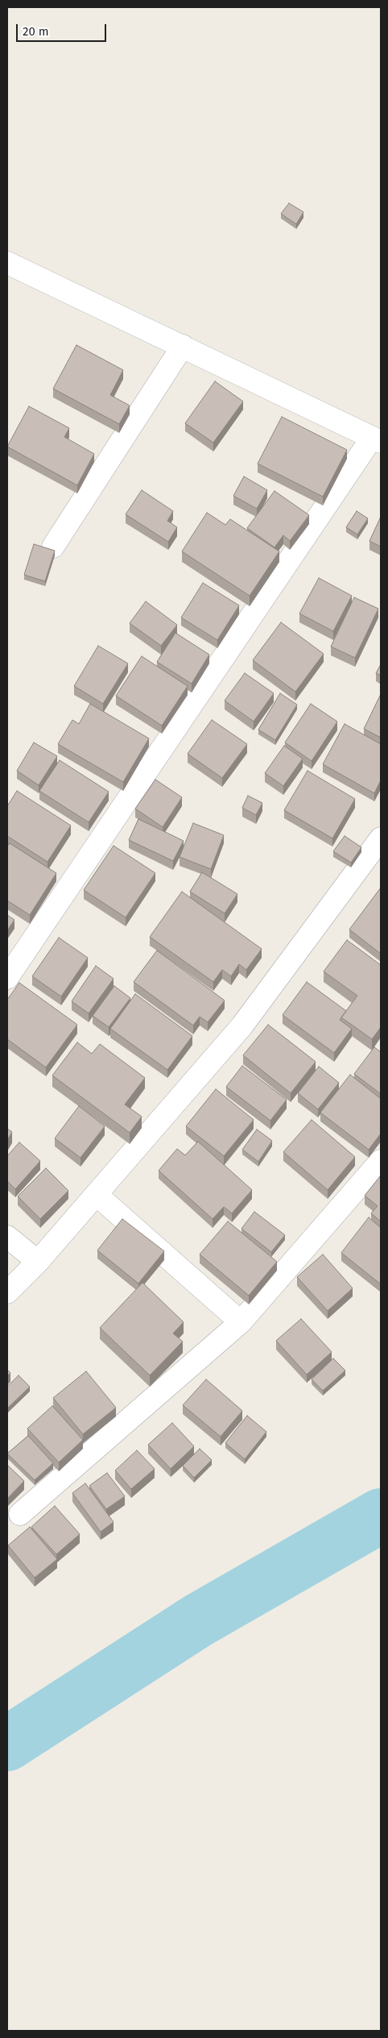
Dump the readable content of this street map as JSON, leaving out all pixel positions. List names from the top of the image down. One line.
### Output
{"scale_bar":"20 m"}
